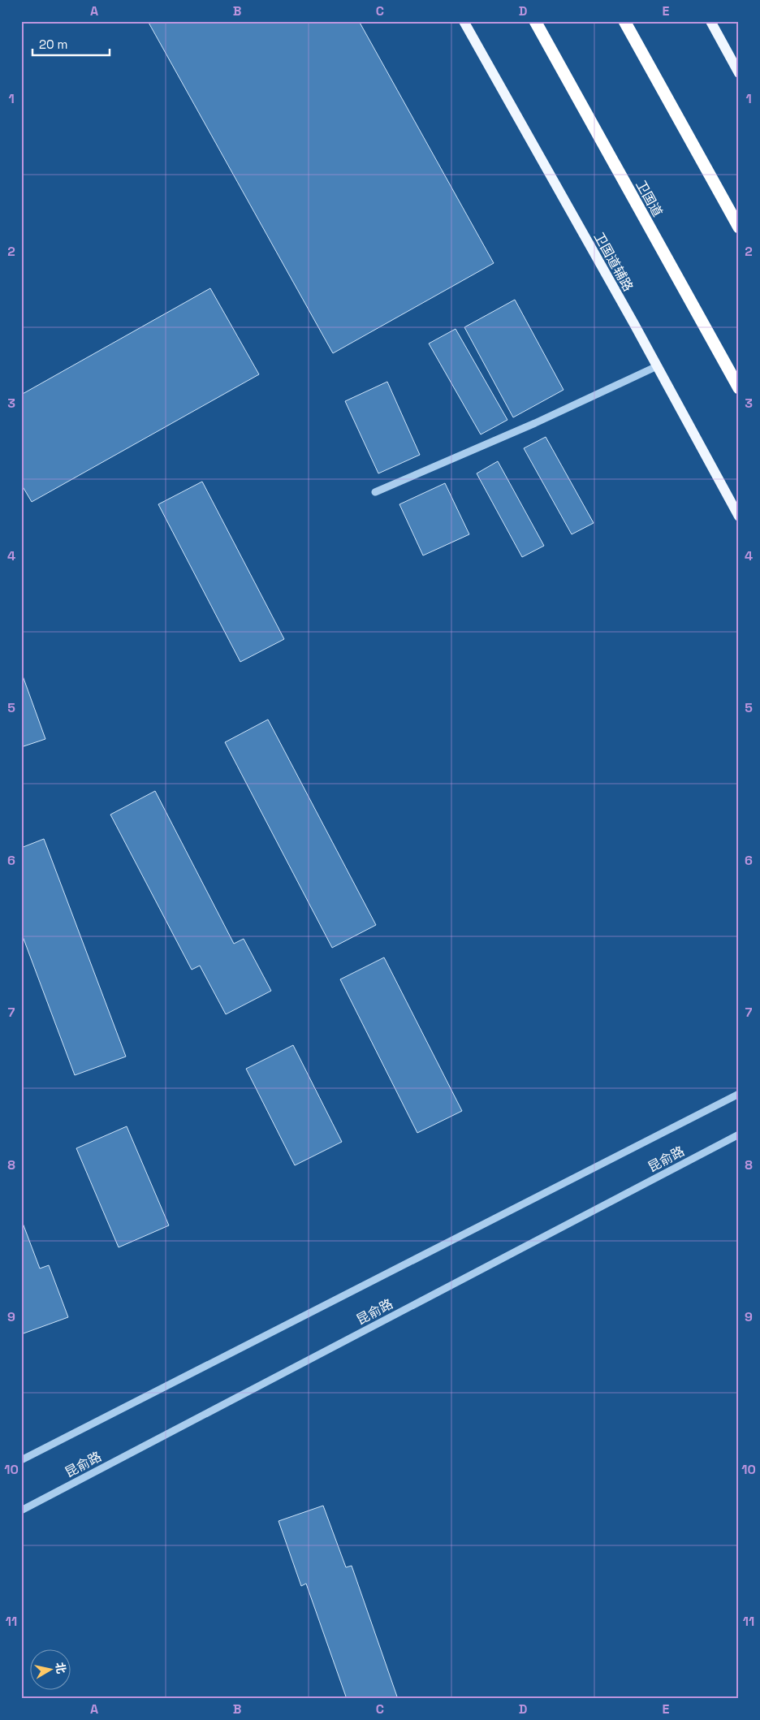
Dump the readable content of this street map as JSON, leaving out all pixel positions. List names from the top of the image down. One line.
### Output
{"streets":{"highway":["卫国道"],"main road":["卫国道辅路"],"street":["昆俞路"]},"scale_bar":"20 m","north":"right","grid":{"columns":["A","B","C","D","E"],"rows":["1","2","3","4","5","6","7","8","9","10","11"]}}
